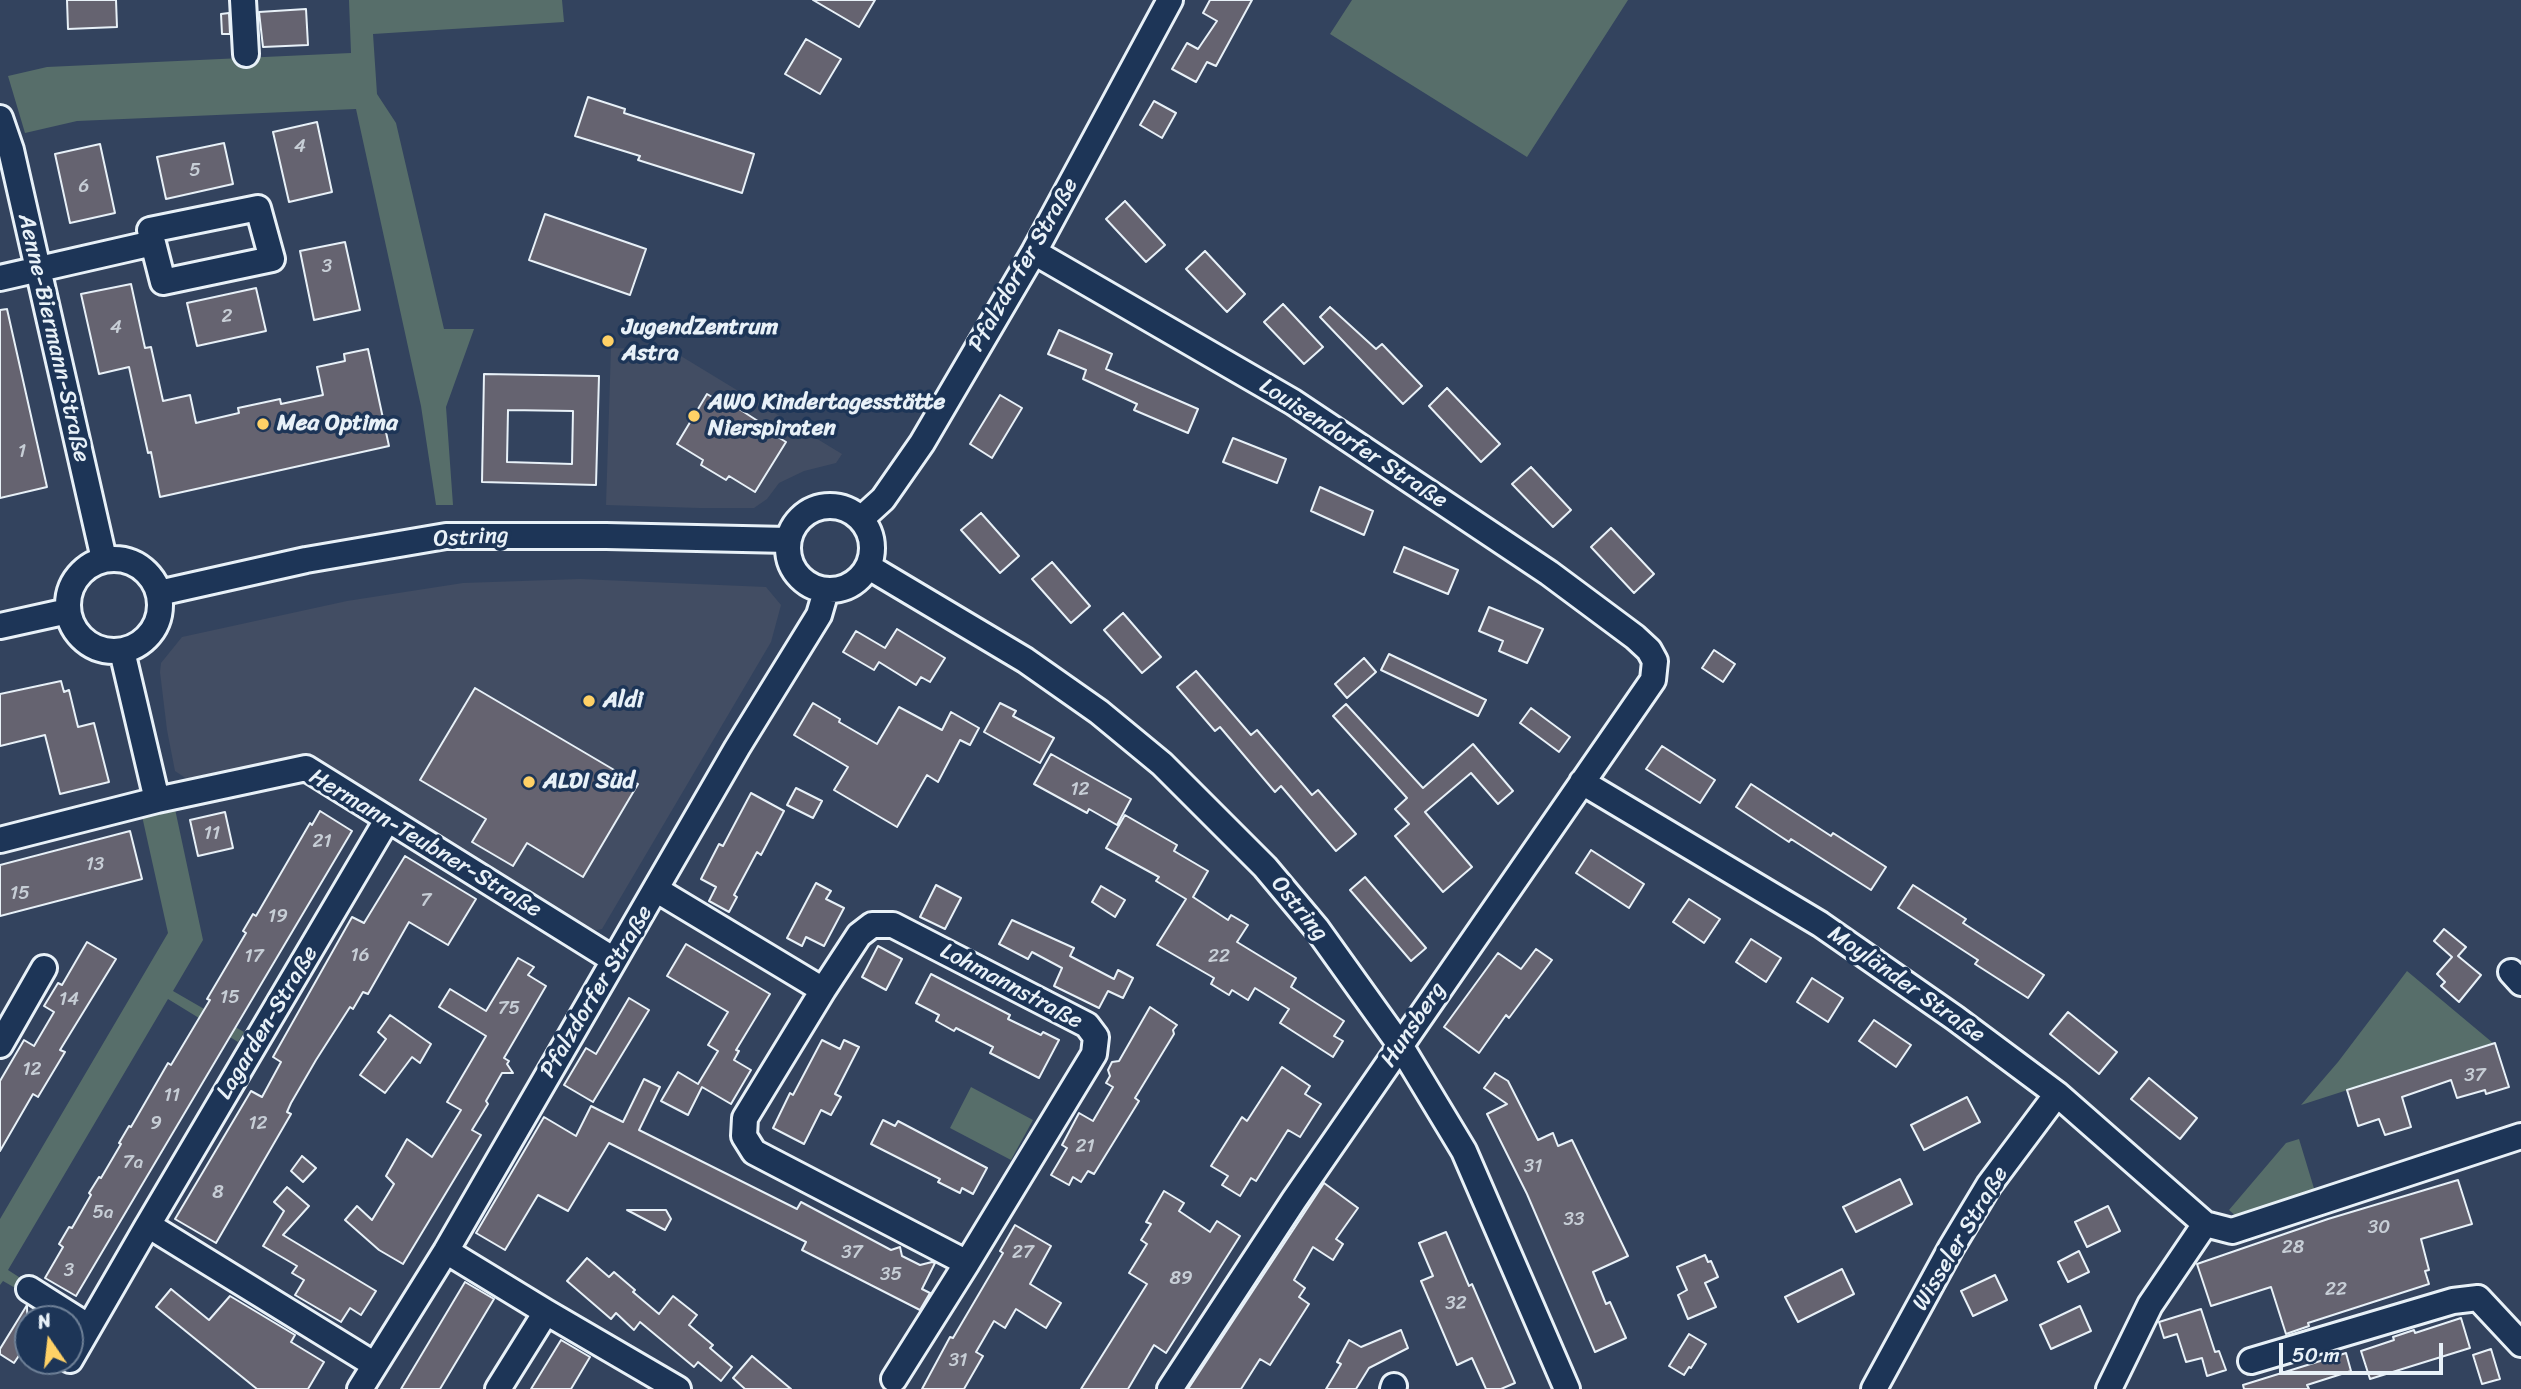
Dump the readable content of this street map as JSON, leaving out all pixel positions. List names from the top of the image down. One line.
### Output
{"streets":{"street":["Pfalzdorfer Straße","Aenne-Biermann-Straße","Louisendorfer Straße","Ostring","Hermann-Teubner-Straße","Moyländer Straße","Lohmannstraße","Lagarden-Straße","Hunsberg","Wisseler Straße"]},"crossings":[["Pfalzdorfer Straße","Louisendorfer Straße"],["Pfalzdorfer Straße","Ostring"],["Pfalzdorfer Straße","Hermann-Teubner-Straße"],["Aenne-Biermann-Straße","Ostring"],["Louisendorfer Straße","Hunsberg"],["Ostring","Hunsberg"],["Hermann-Teubner-Straße","Lagarden-Straße"],["Moyländer Straße","Hunsberg"],["Moyländer Straße","Wisseler Straße"]],"places":["JugendZentrum Astra","AWO Kindertagesstätte Nierspiraten","Mea Optima","Aldi","ALDI Süd"],"house_numbers":["4","5","6","3","2","4","1","12","11","21","13","15","7","19","16","17","22","15","14","75","12","37","11","9","12","21","7a","31","8","5a","33","30","28","37","27","3","35","89","22","32","31"],"scale_bar":"50 m","north":"top"}
